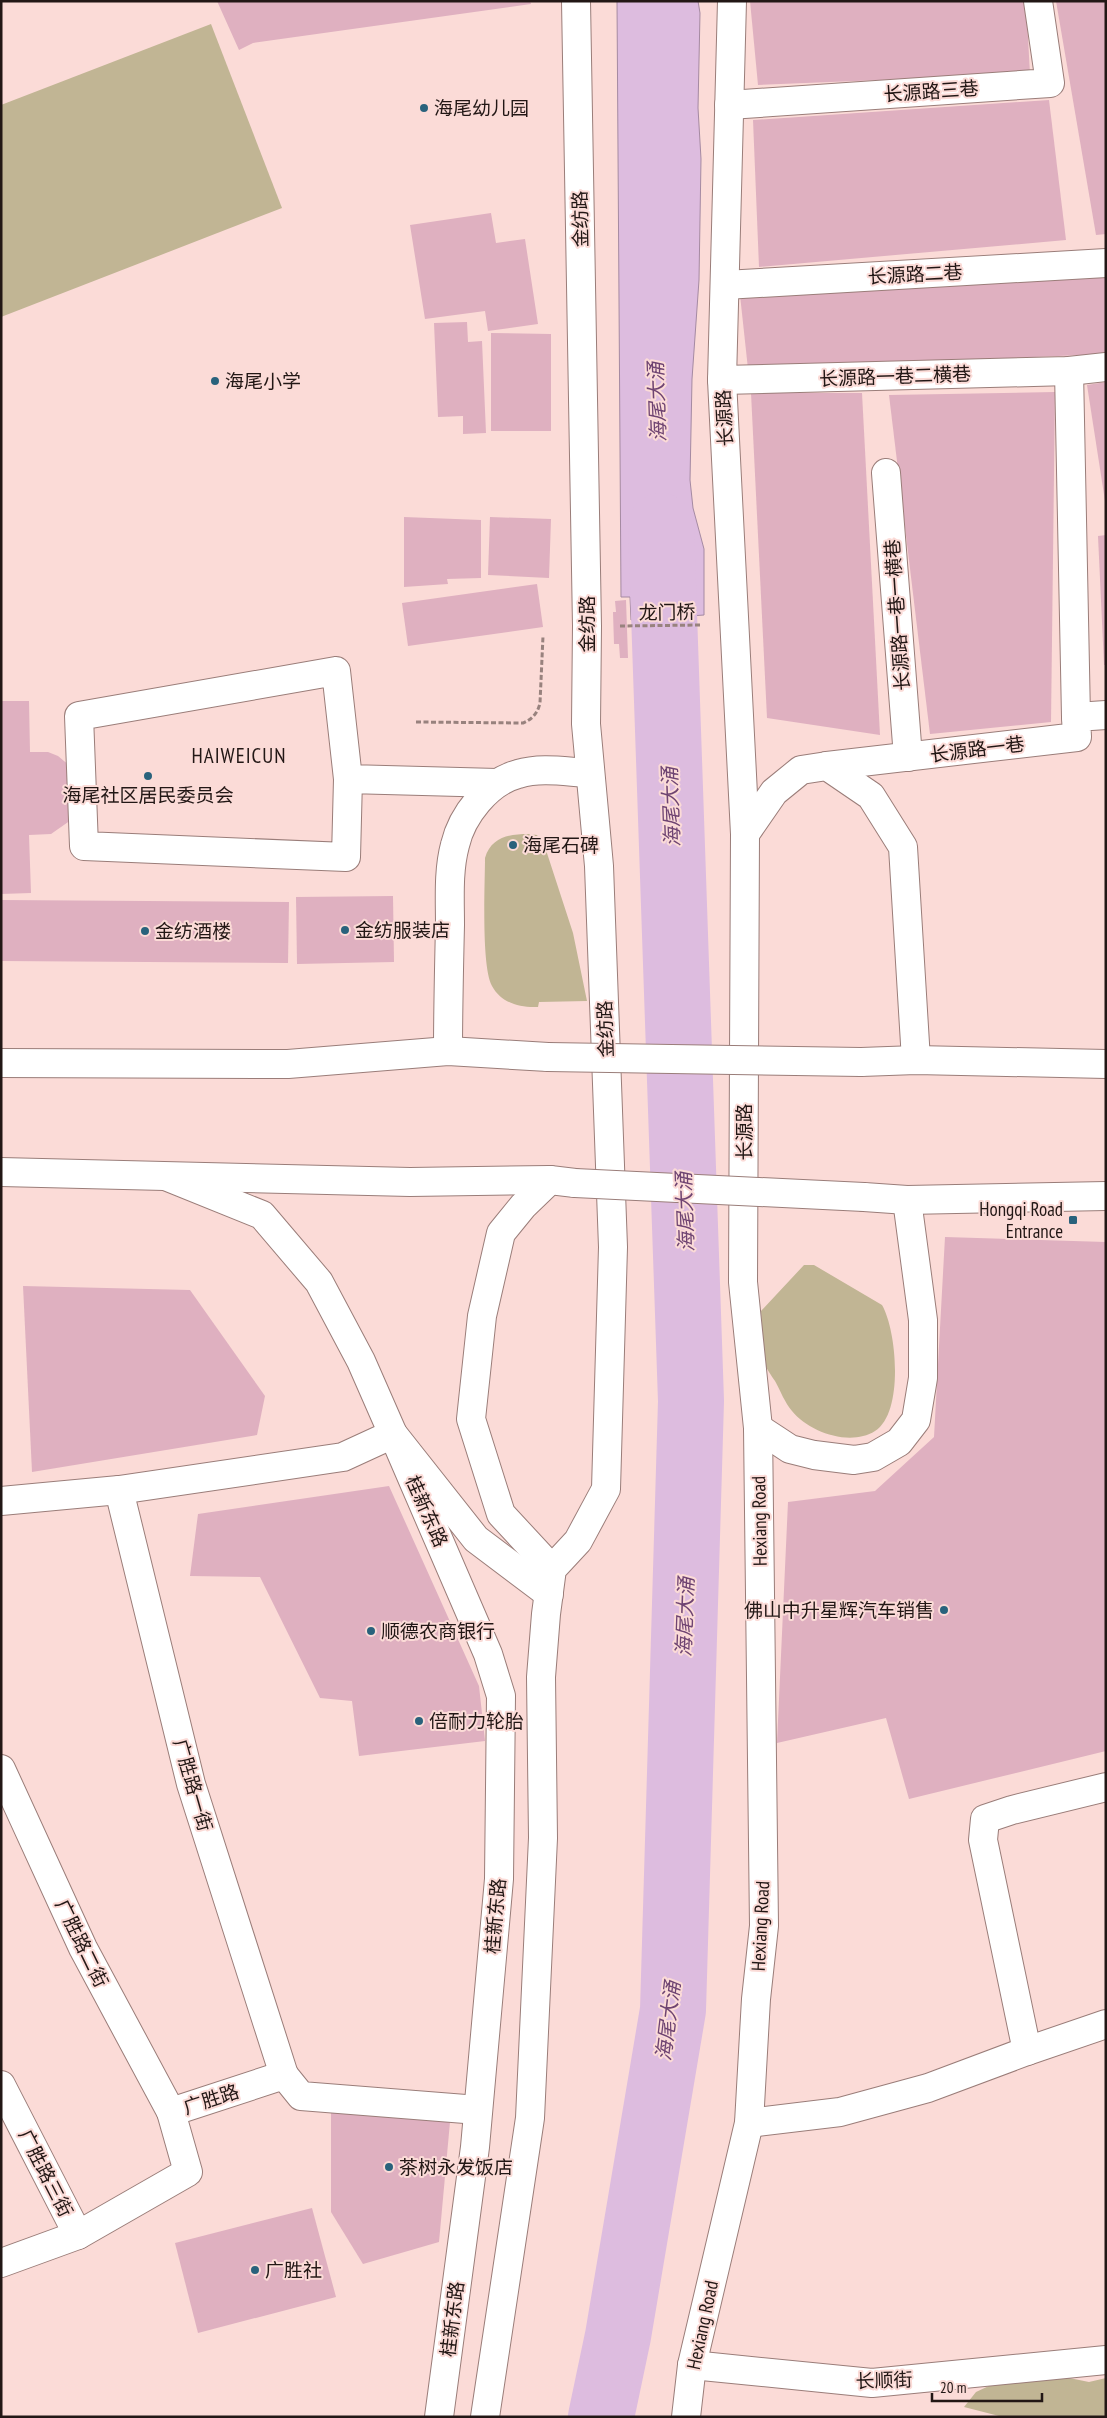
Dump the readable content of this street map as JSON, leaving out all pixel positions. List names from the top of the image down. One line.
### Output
{"streets":{"main road":["长源路三巷","金纺路","长源路二巷","长源路一巷二横巷","长源路","长源路一巷一横巷","长源路一巷","桂新东路","Hexiang Road","广胜路一街","广胜路二街","广胜路","广胜路三街","长顺街"],"path":["龙门桥"]},"crossings":[["长源路三巷","长源路"],["金纺路","桂新东路"],["长源路二巷","长源路"],["长源路一巷二横巷","长源路"],["长源路","Hexiang Road"],["长源路一巷一横巷","长源路一巷"],["Hexiang Road","长顺街"],["广胜路一街","广胜路"],["广胜路二街","广胜路"],["广胜路","广胜路三街"]],"districts":["HAIWEICUN"],"water":["海尾大涌"],"places":{"other":["海尾幼儿园","海尾小学","海尾社区居民委员会","海尾石碑","金纺服装店","金纺酒楼","佛山中升星辉汽车销售","顺德农商银行","倍耐力轮胎","茶树永发饭店","广胜社"],"transit":["Hongqi Road Entrance"]},"scale_bar":"20 m"}
